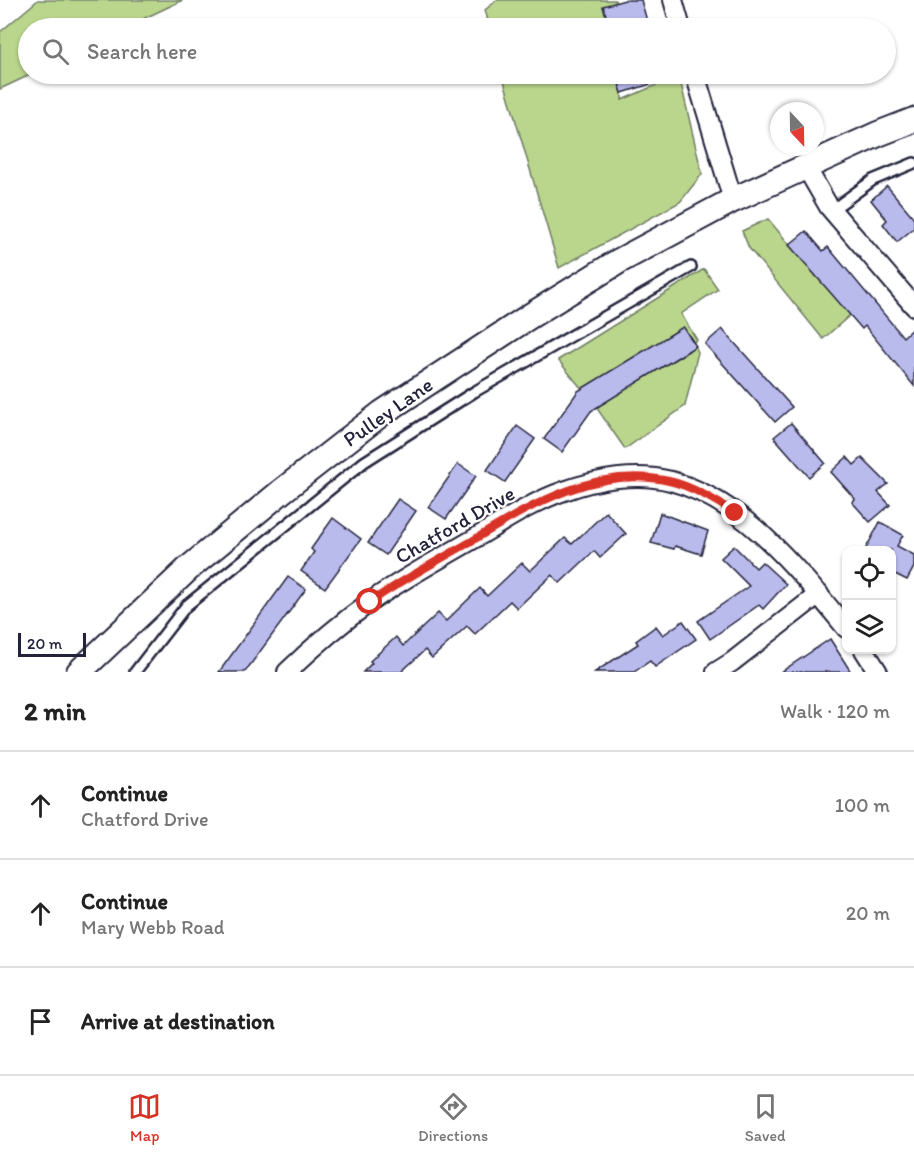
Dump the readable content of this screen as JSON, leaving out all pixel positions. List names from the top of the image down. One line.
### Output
{"streets":{"street":["Pulley Lane","Chatford Drive"]},"scale_bar":"20 m","north":"bottom","page":{"search":"Search here","scale":"20 m","heading":["2 min","Walk · 120 m"],"list":[["Continue","Chatford Drive","100 m"],["Continue","Mary Webb Road","20 m"],"Arrive at destination"],"nav":["Map","Directions","Saved"]}}
